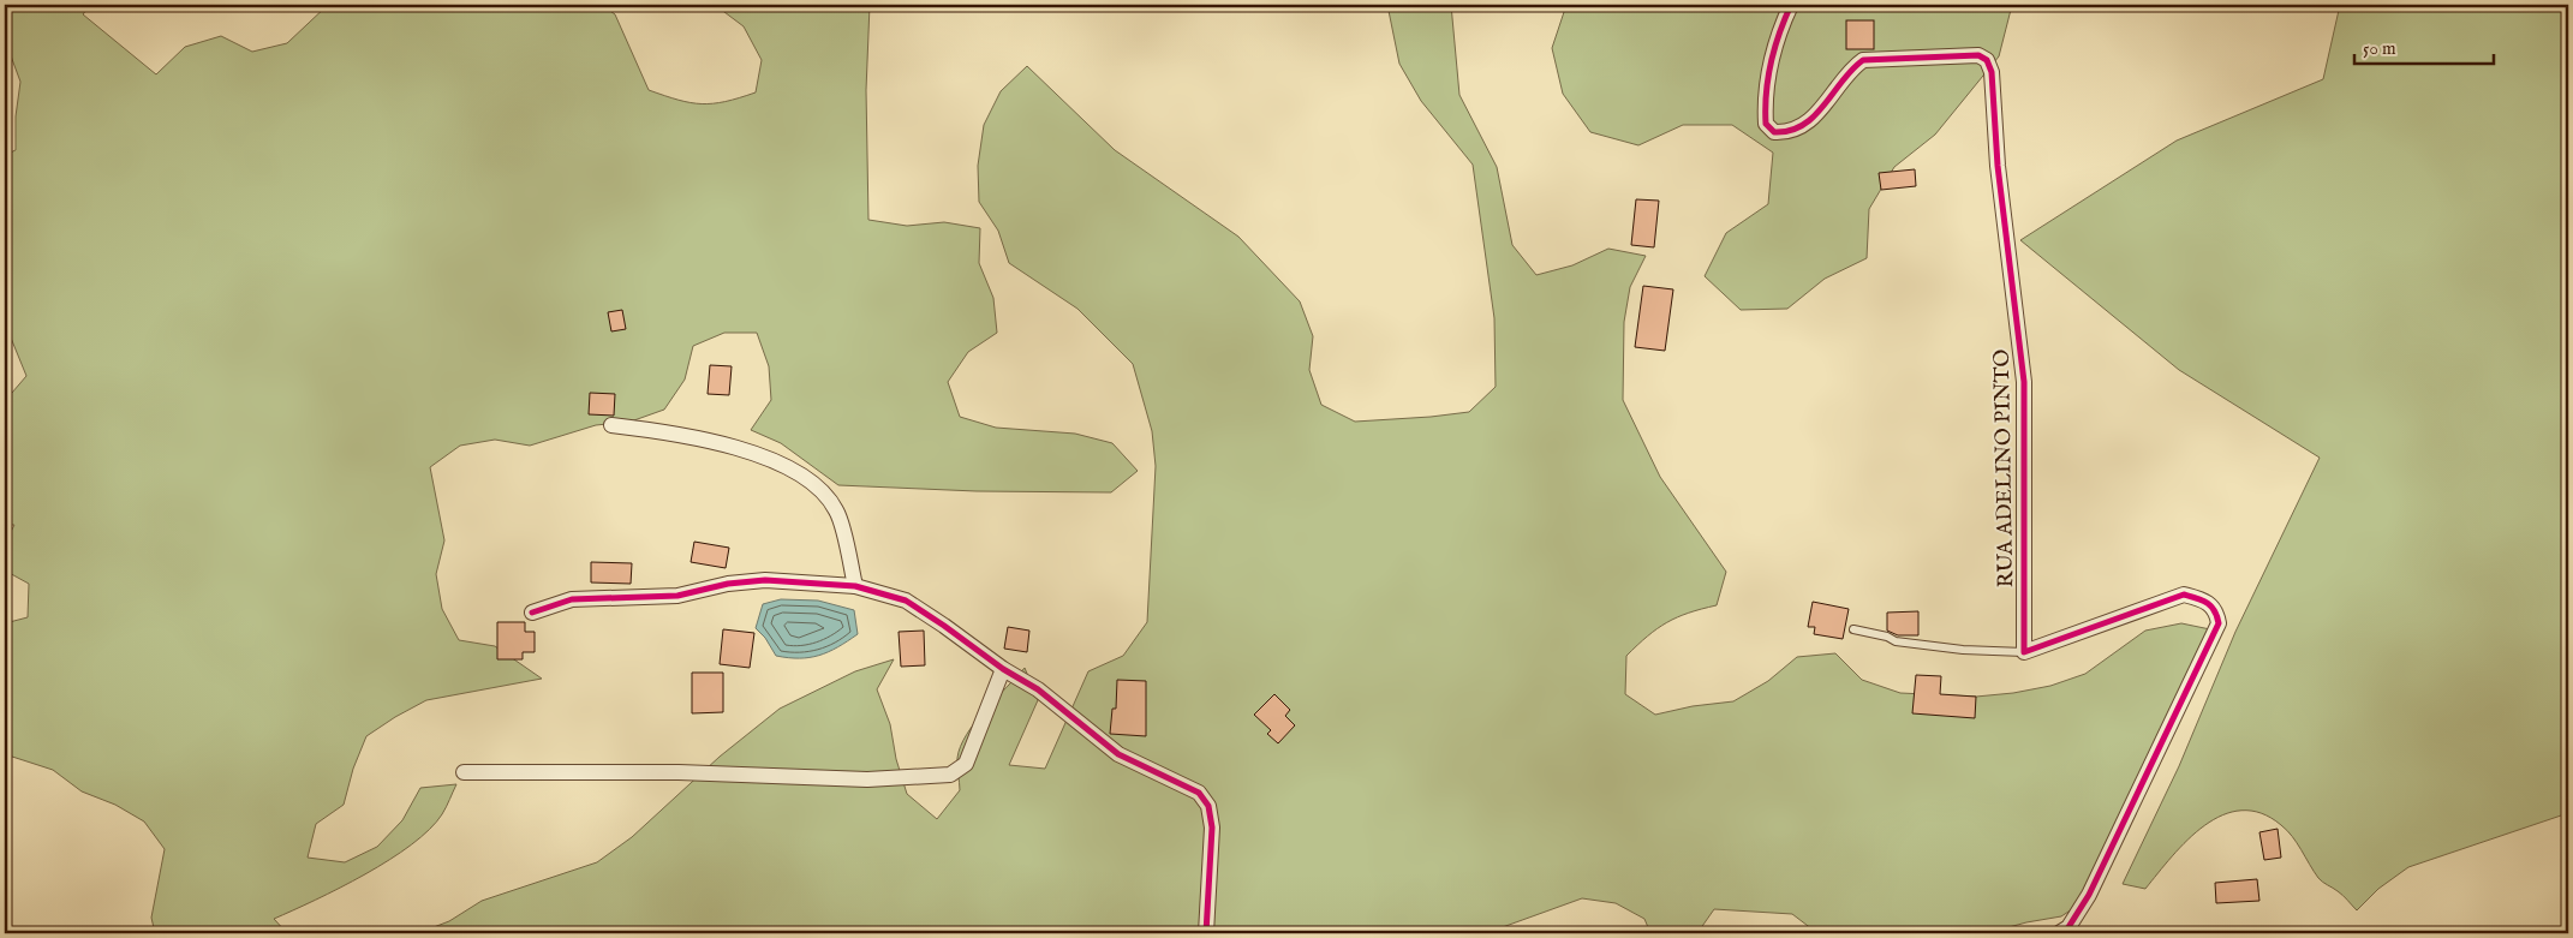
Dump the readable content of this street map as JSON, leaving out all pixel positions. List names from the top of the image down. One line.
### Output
{"streets":{"street":["RUA ADELINO PINTO"]},"scale_bar":"50 m"}
